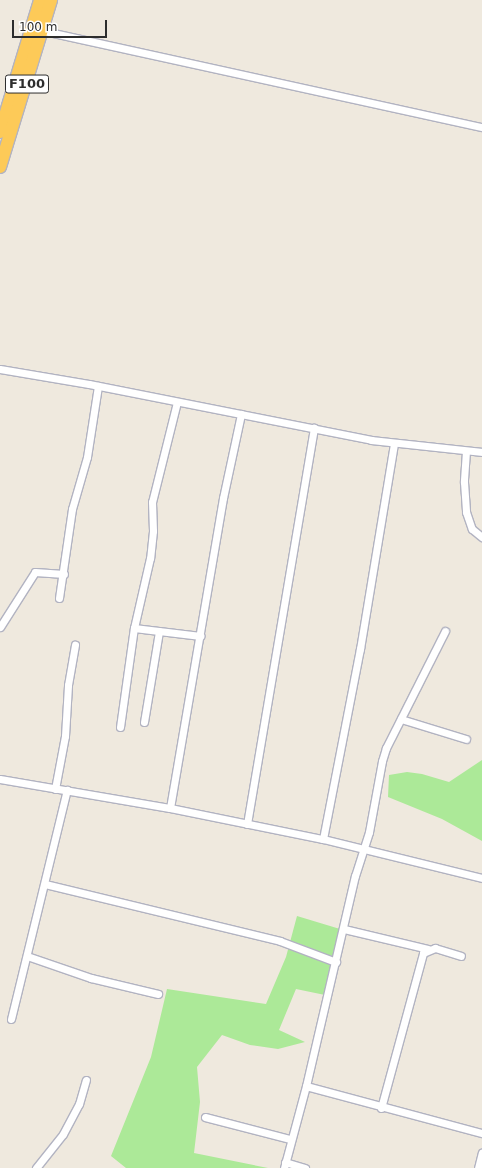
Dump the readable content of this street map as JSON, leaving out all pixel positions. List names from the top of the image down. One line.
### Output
{"streets":{"highway":["F100"]},"scale_bar":"100 m"}
